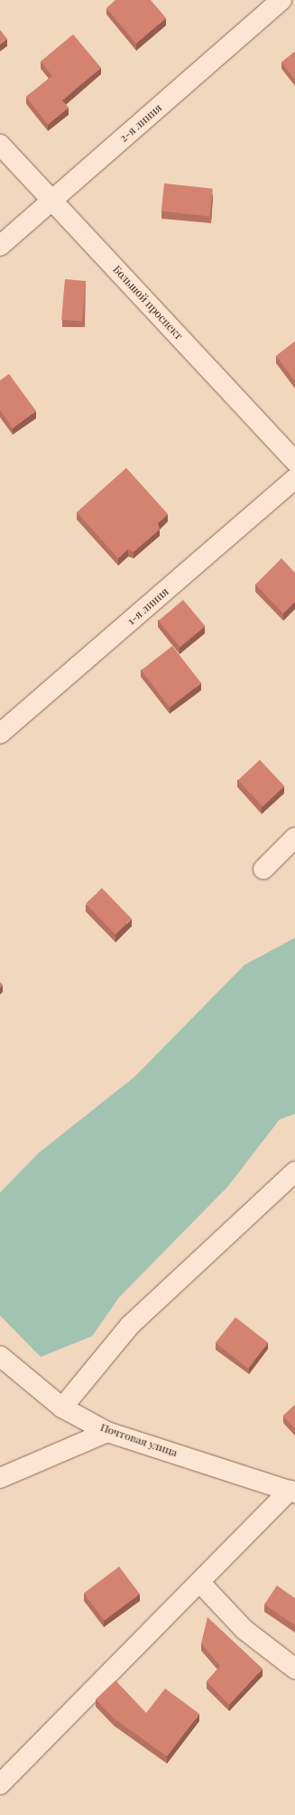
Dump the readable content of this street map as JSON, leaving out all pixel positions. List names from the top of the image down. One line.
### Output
{"streets":{"street":["2-я линия","Большой проспект","1-я линия","Почтовая улица"]},"crossings":[["2-я линия","Большой проспект"]]}
